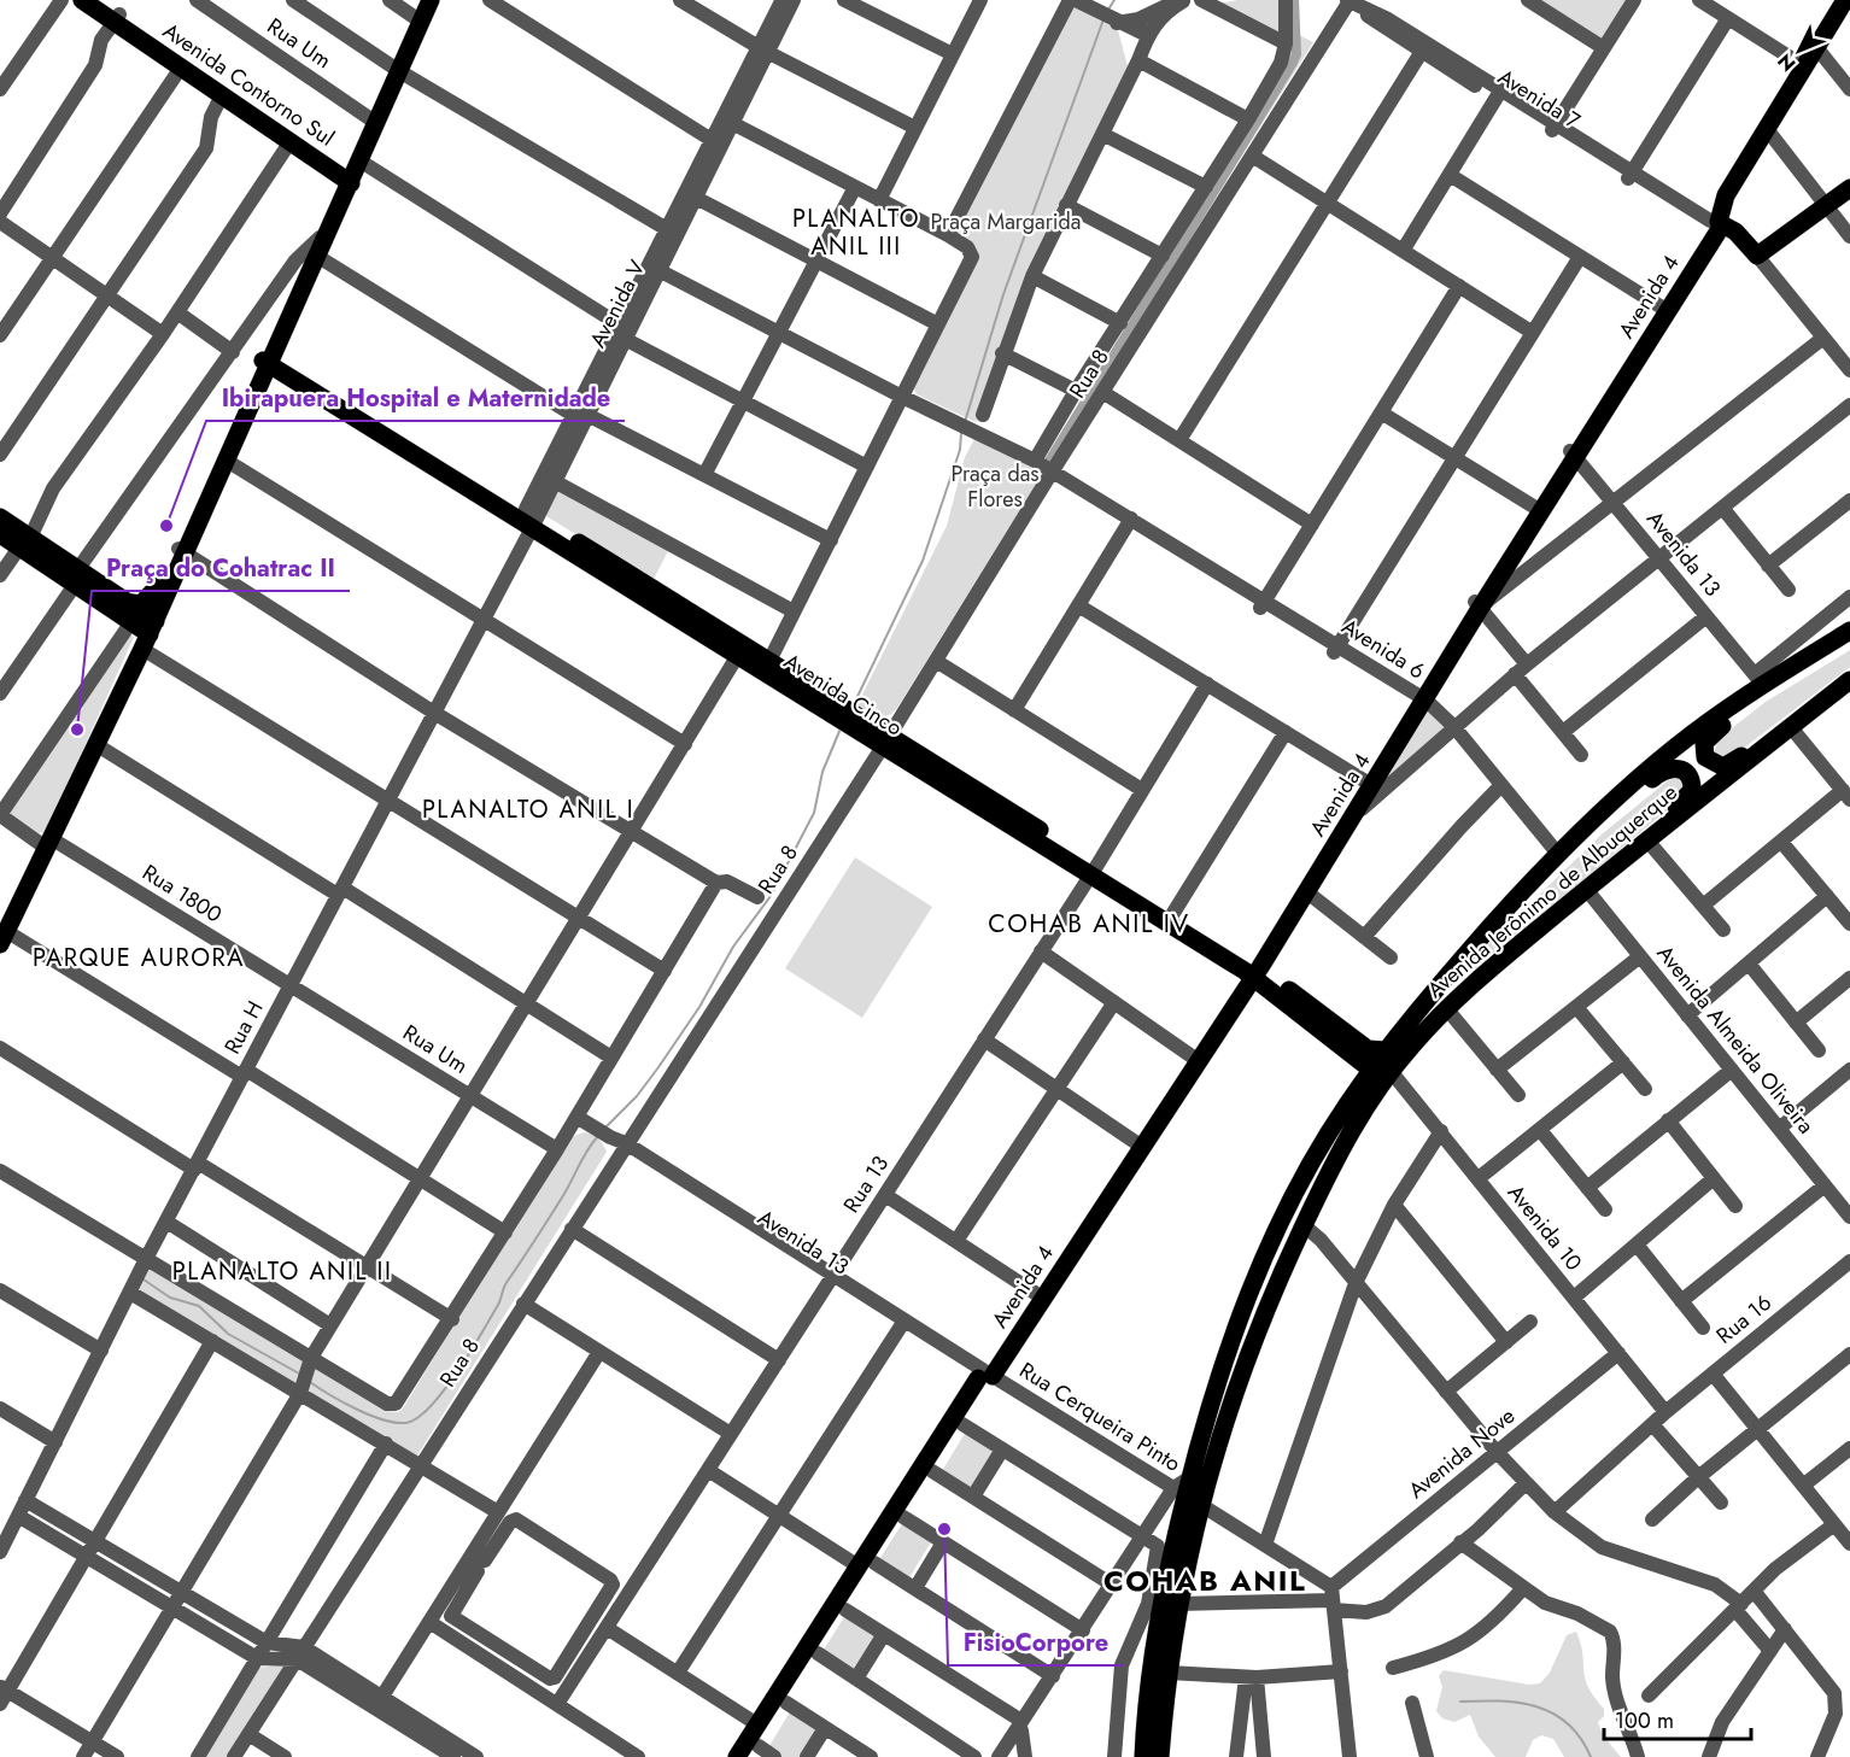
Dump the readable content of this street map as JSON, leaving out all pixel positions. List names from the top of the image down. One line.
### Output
{"streets":{"main road":["Avenida Contorno Sul","Avenida 4","Avenida Cinco","Avenida Jerônimo de Albuquerque"],"street":["Rua Um","Avenida 7","Avenida V","Rua 8","Avenida 13","Avenida 6","Rua 1800","Rua H","Avenida Almeida Oliveira","Rua 13","Avenida 10","Rua 16","Rua Cerqueira Pinto","Avenida Nove"]},"crossings":[["Rua Um","Rua 1800"],["Rua Um","Rua H"],["Avenida 7","Avenida 4"],["Avenida 7","Rua 8"],["Avenida 4","Avenida 13"],["Avenida 4","Avenida 6"],["Avenida 4","Avenida Cinco"],["Avenida 4","Rua Cerqueira Pinto"],["Avenida V","Avenida 6"],["Avenida V","Avenida Cinco"],["Avenida V","Rua H"],["Rua 8","Avenida 13"],["Rua 8","Avenida 6"],["Rua 8","Avenida Cinco"],["Avenida 13","Avenida Jerônimo de Albuquerque"],["Avenida 13","Rua 13"],["Avenida 13","Rua Cerqueira Pinto"],["Avenida 6","Avenida Jerônimo de Albuquerque"],["Avenida Cinco","Avenida Jerônimo de Albuquerque"],["Avenida Cinco","Rua H"],["Avenida Cinco","Rua 13"],["Avenida Jerônimo de Albuquerque","Avenida Almeida Oliveira"],["Avenida Jerônimo de Albuquerque","Avenida 10"],["Avenida Jerônimo de Albuquerque","Rua Cerqueira Pinto"],["Rua 1800","Rua H"],["Avenida 10","Rua 16"],["Avenida 10","Avenida Nove"],["Rua Cerqueira Pinto","Avenida Nove"]],"districts":["PLANALTO ANIL III","PLANALTO ANIL I","COHAB ANIL IV","PARQUE AURORA","PLANALTO ANIL II","COHAB ANIL"],"parks":["Praça Margarida","Praça das Flores"],"places":["Ibirapuera Hospital e Maternidade","Praça do Cohatrac II","FisioCorpore"],"scale_bar":"100 m","north":"bottom left"}
